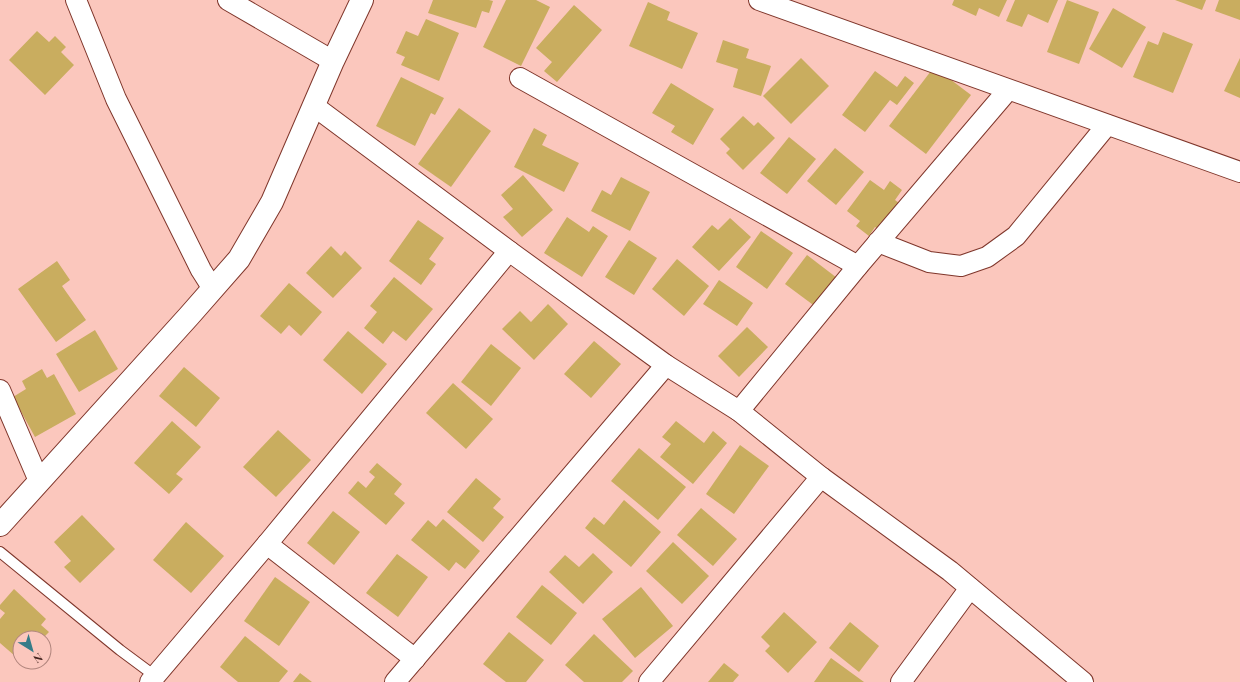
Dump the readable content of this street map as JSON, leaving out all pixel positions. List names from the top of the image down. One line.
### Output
{"north":"bottom right"}
